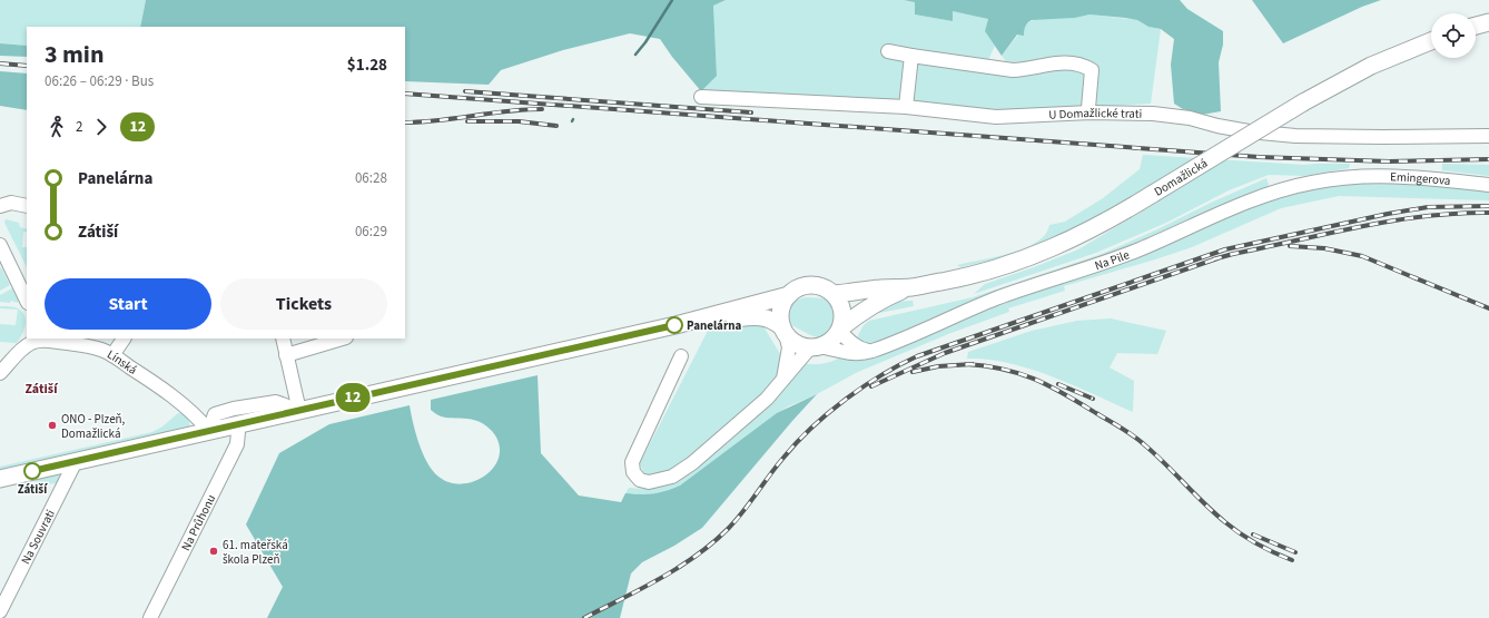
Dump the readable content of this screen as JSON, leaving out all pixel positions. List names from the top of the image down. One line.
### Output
{"streets":{"main road":["Domažlická"],"street":["U Domažlické trati","Emingerova","Na Pile","Línská","Na Průhonu","Na Souvrati"]},"crossings":[["Domažlická","Na Pile"],["Domažlická","Línská"],["Domažlická","Na Průhonu"],["Domažlická","Na Souvrati"],["Emingerova","Na Pile"]],"districts":["Zátiší"],"places":["Panelárna","ONO - Plzeň, Domažlická","Zátiší","61. mateřská škola Plzeň"],"lines":["bus line 12"],"page":{"on_map":"12","heading":["3 min","06:26 – 06:29 · Bus","$1.28"],"legs":["2","12"],"list":[{"name":"Panelárna","value":"06:28"},{"name":"Zátiší","value":"06:29"}],"buttons":["Start","Tickets"]}}
